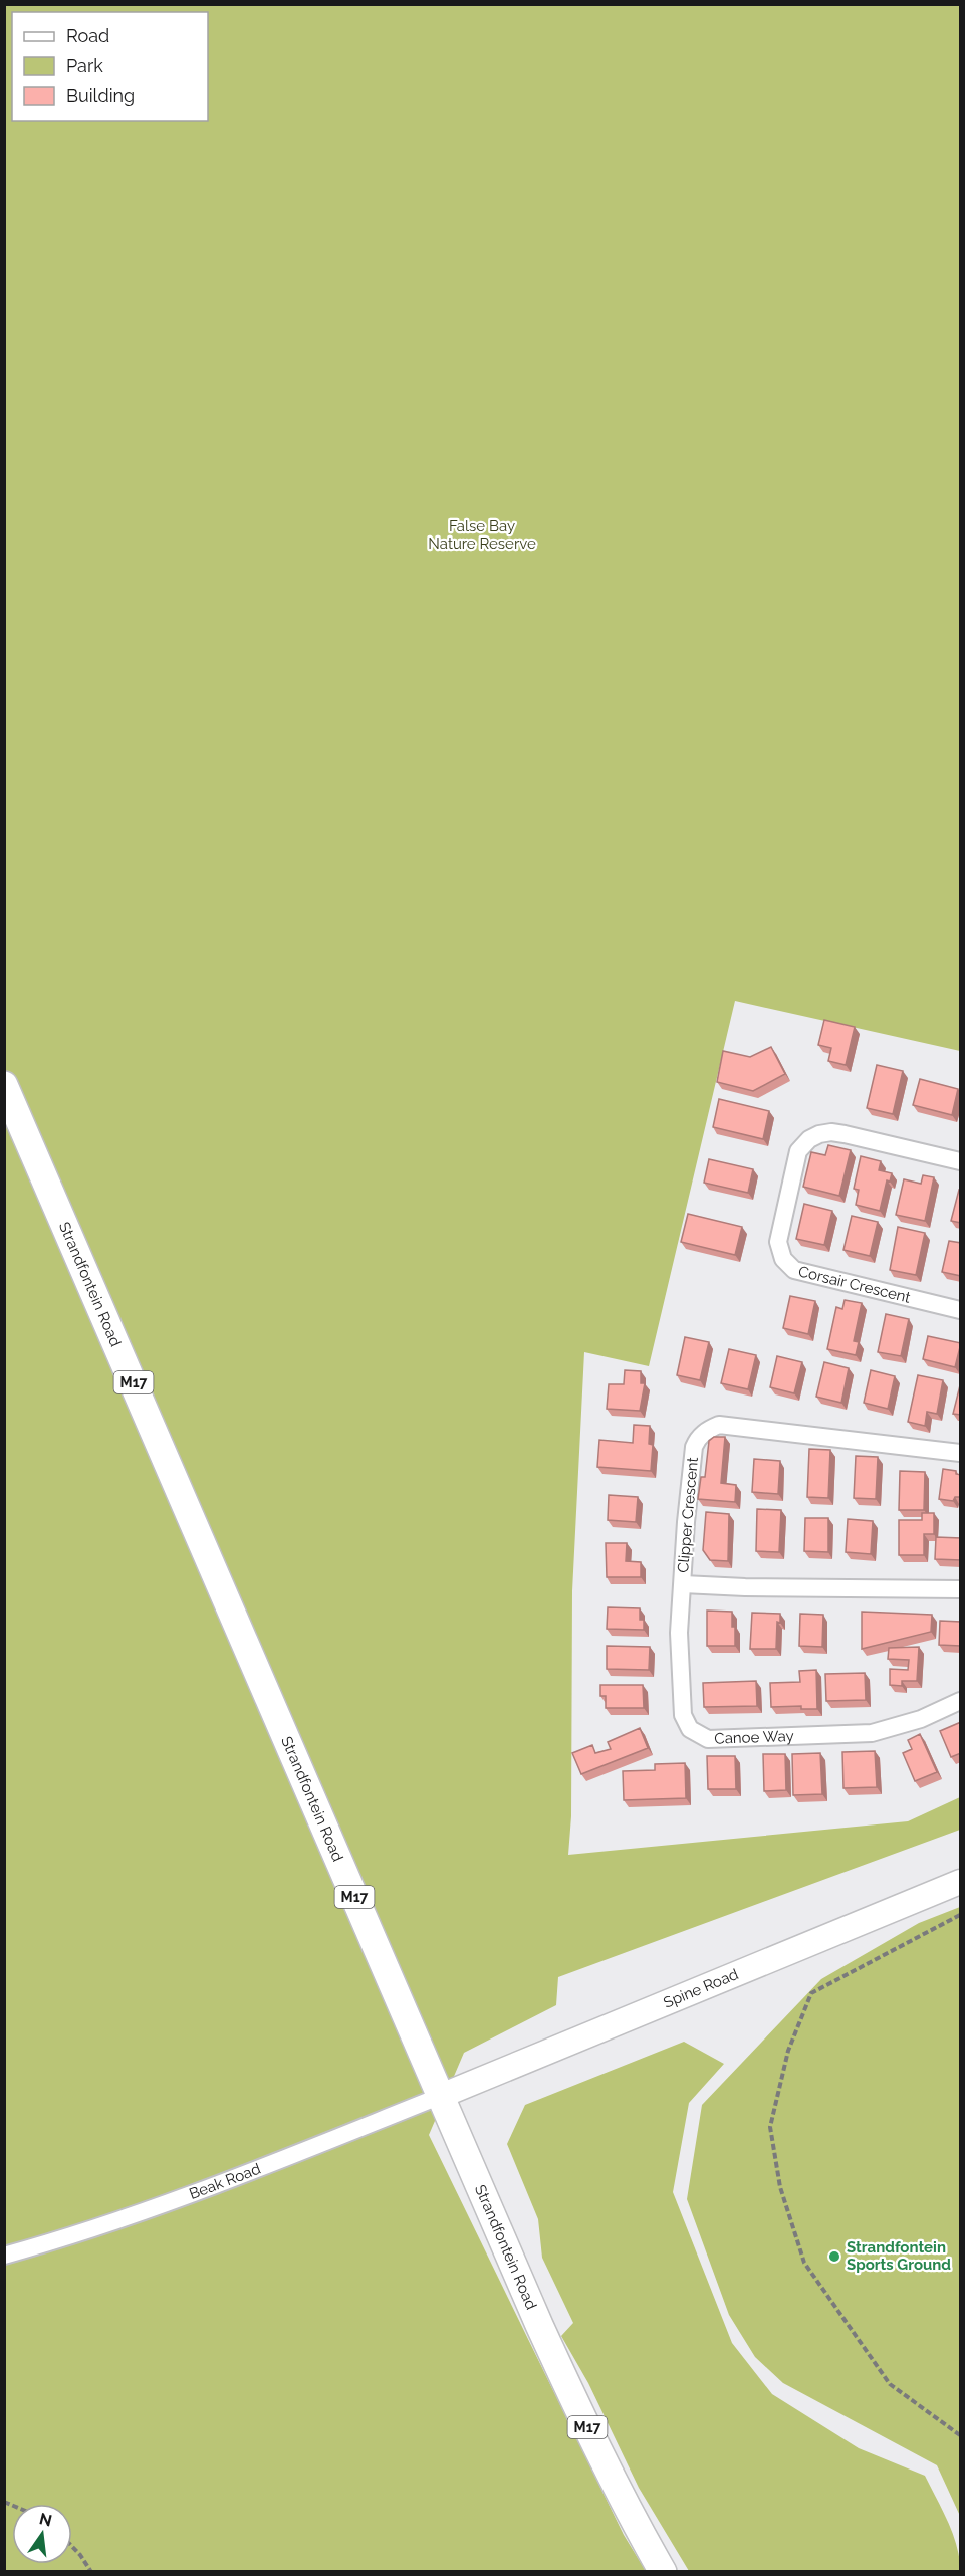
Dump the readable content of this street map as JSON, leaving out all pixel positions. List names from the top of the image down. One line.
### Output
{"streets":{"main road":["Strandfontein Road","M17","Spine Road"],"street":["Corsair Crescent","Clipper Crescent","Canoe Way","Beak Road"]},"crossings":[["Strandfontein Road","Spine Road"],["Strandfontein Road","Beak Road"],["Clipper Crescent","Canoe Way"],["Spine Road","Beak Road"]],"parks":["False Bay Nature Reserve"],"places":["Strandfontein Sports Ground"],"legend":["Road","Park","Building"],"north":"top"}
